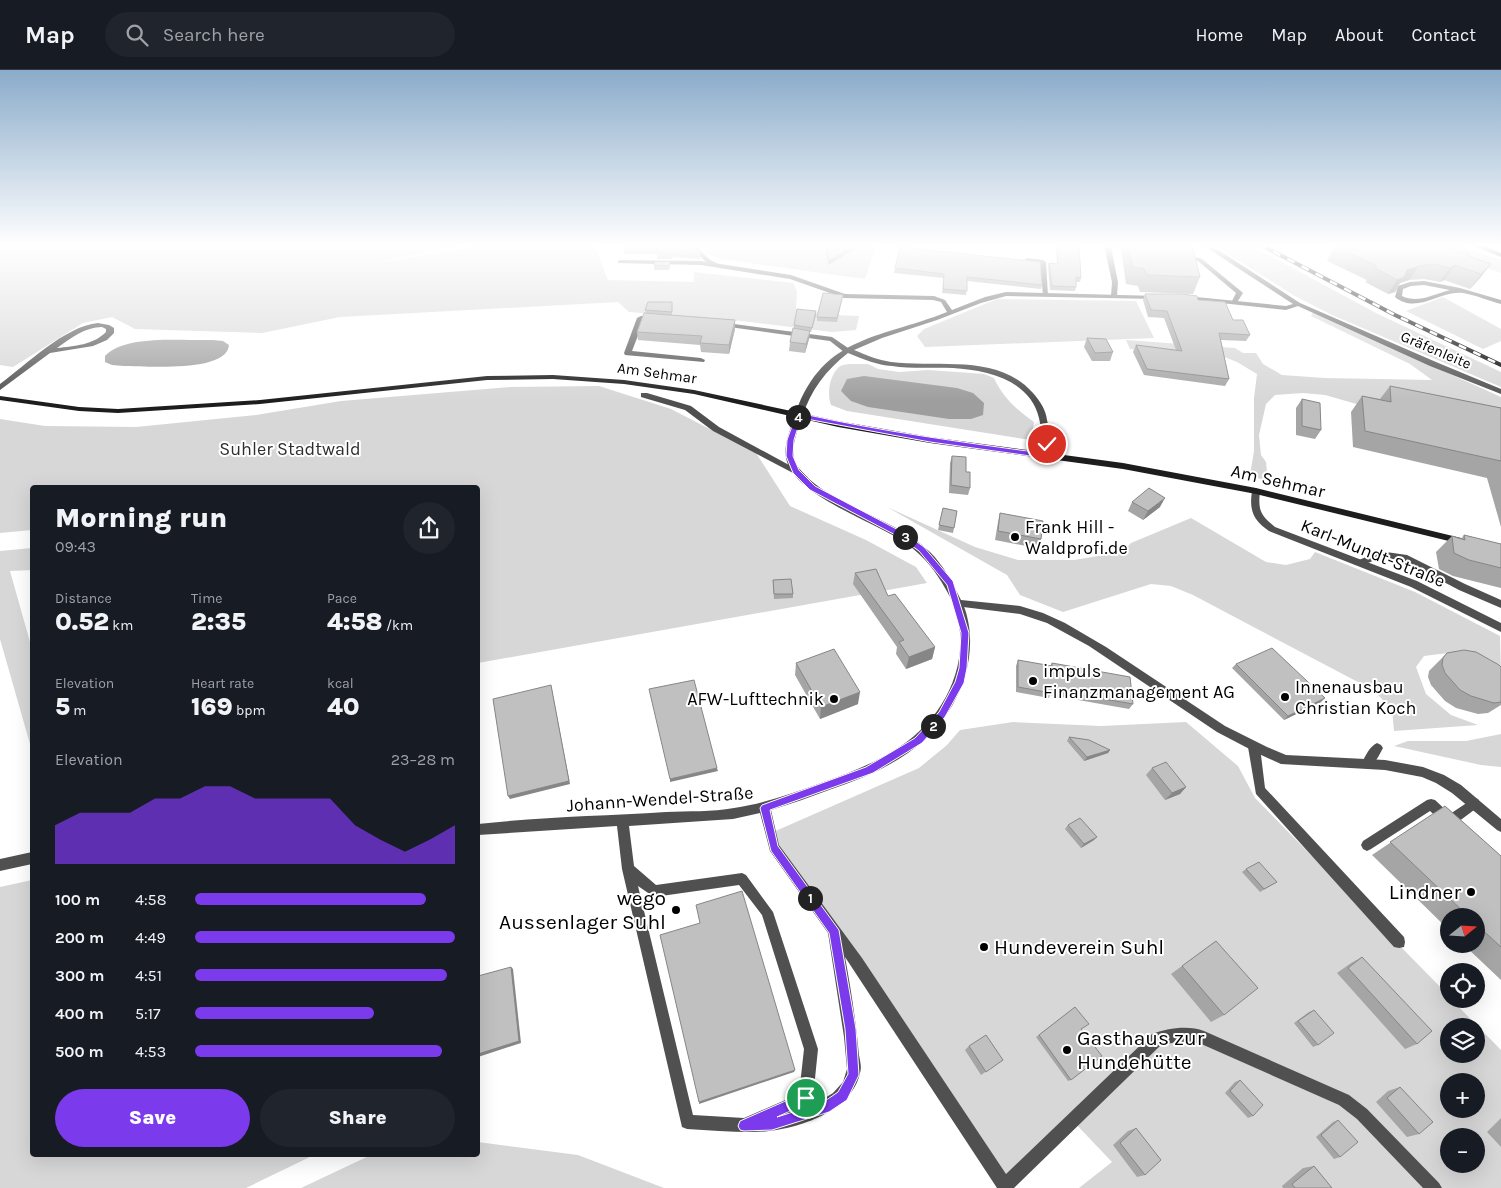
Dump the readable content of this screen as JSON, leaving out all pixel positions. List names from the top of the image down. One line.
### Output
{"streets":{"main road":["Am Sehmar"],"street":["Gräfenleite","Karl-Mundt-Straße","Johann-Wendel-Straße"]},"crossings":[["Am Sehmar","Karl-Mundt-Straße"]],"parks":["Suhler Stadtwald"],"places":["Frank Hill - Waldprofi.de","impuls Finanzmanagement AG","Innenausbau Christian Koch","AFW-Lufttechnik","Lindner","wego Aussenlager Suhl","Hundeverein Suhl","Gasthaus zur Hundehütte"],"north":"right","page":{"header":"Map","search":"Search here","nav":["Home","Map","About","Contact"],"pins":["4","3","2","1"],"heading":["Morning run","09:43"],"stats":[["Distance","0.52 km"],["Time","2:35"],["Pace","4:58 /km"],["Elevation","5 m"],["Heart rate","169 bpm"],["kcal","40"]],"chart":["Elevation","23–28 m"],"list":[{"name":"100 m","note":"4:58"},{"name":"200 m","note":"4:49"},{"name":"300 m","note":"4:51"},{"name":"400 m","note":"5:17"},{"name":"500 m","note":"4:53"}],"map_buttons":["+","−"],"buttons":["Save","Share"]}}
